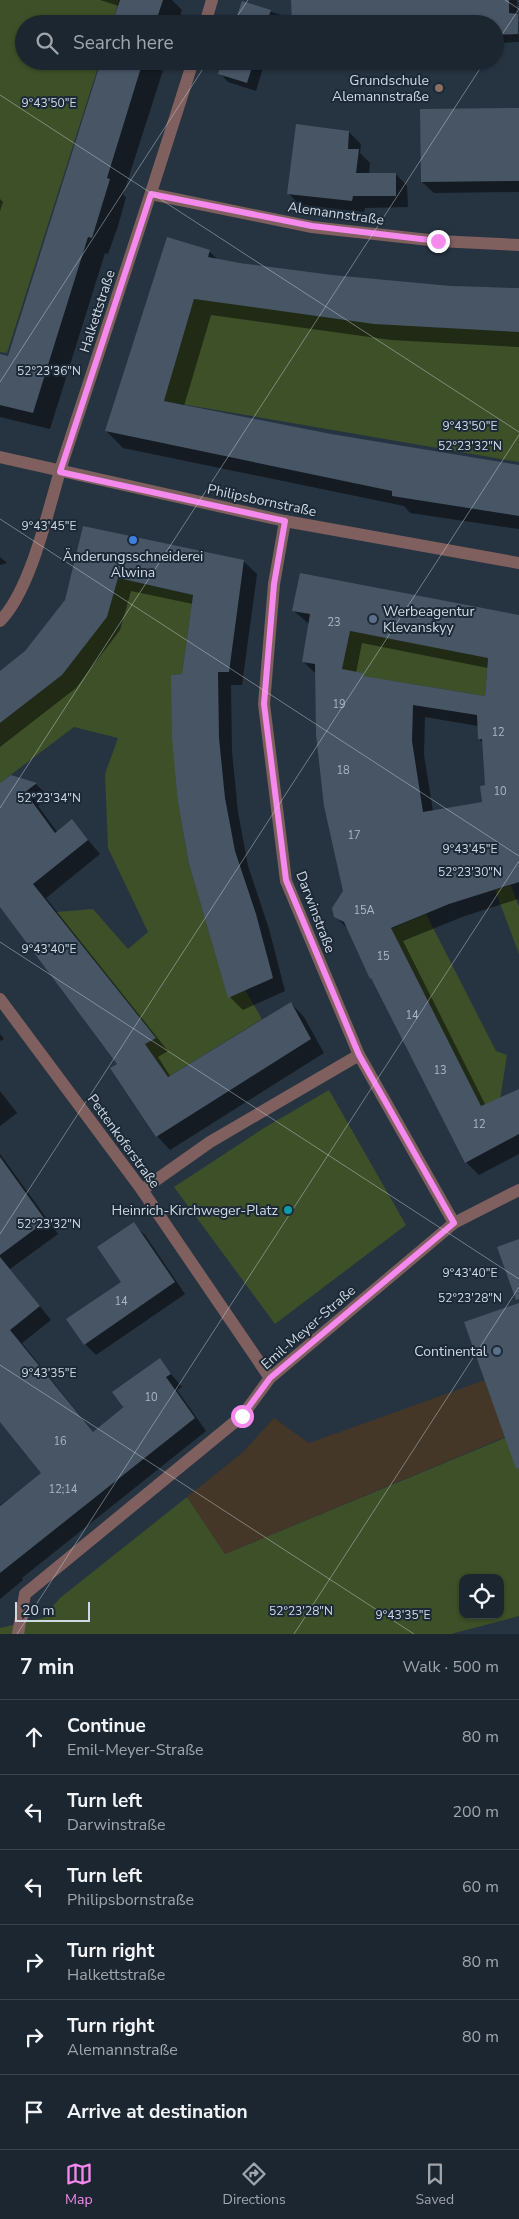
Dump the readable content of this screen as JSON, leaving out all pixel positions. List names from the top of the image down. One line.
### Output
{"streets":{"street":["Alemannstraße","Halkettstraße","Philipsbornstraße","Darwinstraße","Pettenkoferstraße","Emil-Meyer-Straße"]},"crossings":[["Alemannstraße","Halkettstraße"],["Halkettstraße","Philipsbornstraße"],["Philipsbornstraße","Darwinstraße"],["Darwinstraße","Emil-Meyer-Straße"],["Pettenkoferstraße","Emil-Meyer-Straße"]],"places":["Grundschule Alemannstraße","Änderungsschneiderei Alwina","Werbeagentur Klevanskyy","Heinrich-Kirchweger-Platz","Continental"],"house_numbers":["23","19","12","18","10","17","15A","15","14","13","12","14","10","16","12;14"],"scale_bar":"20 m","page":{"search":"Search here","scale":"20 m","heading":["7 min","Walk · 500 m"],"list":[["Continue","Emil-Meyer-Straße","80 m"],["Turn left","Darwinstraße","200 m"],["Turn left","Philipsbornstraße","60 m"],["Turn right","Halkettstraße","80 m"],["Turn right","Alemannstraße","80 m"],"Arrive at destination"],"nav":["Map","Directions","Saved"]},"coordinates":["9°43'50\"E","52°23'36\"N","52°23'32\"N","9°43'45\"E","52°23'34\"N","52°23'30\"N","9°43'40\"E","52°23'28\"N","9°43'35\"E"]}
